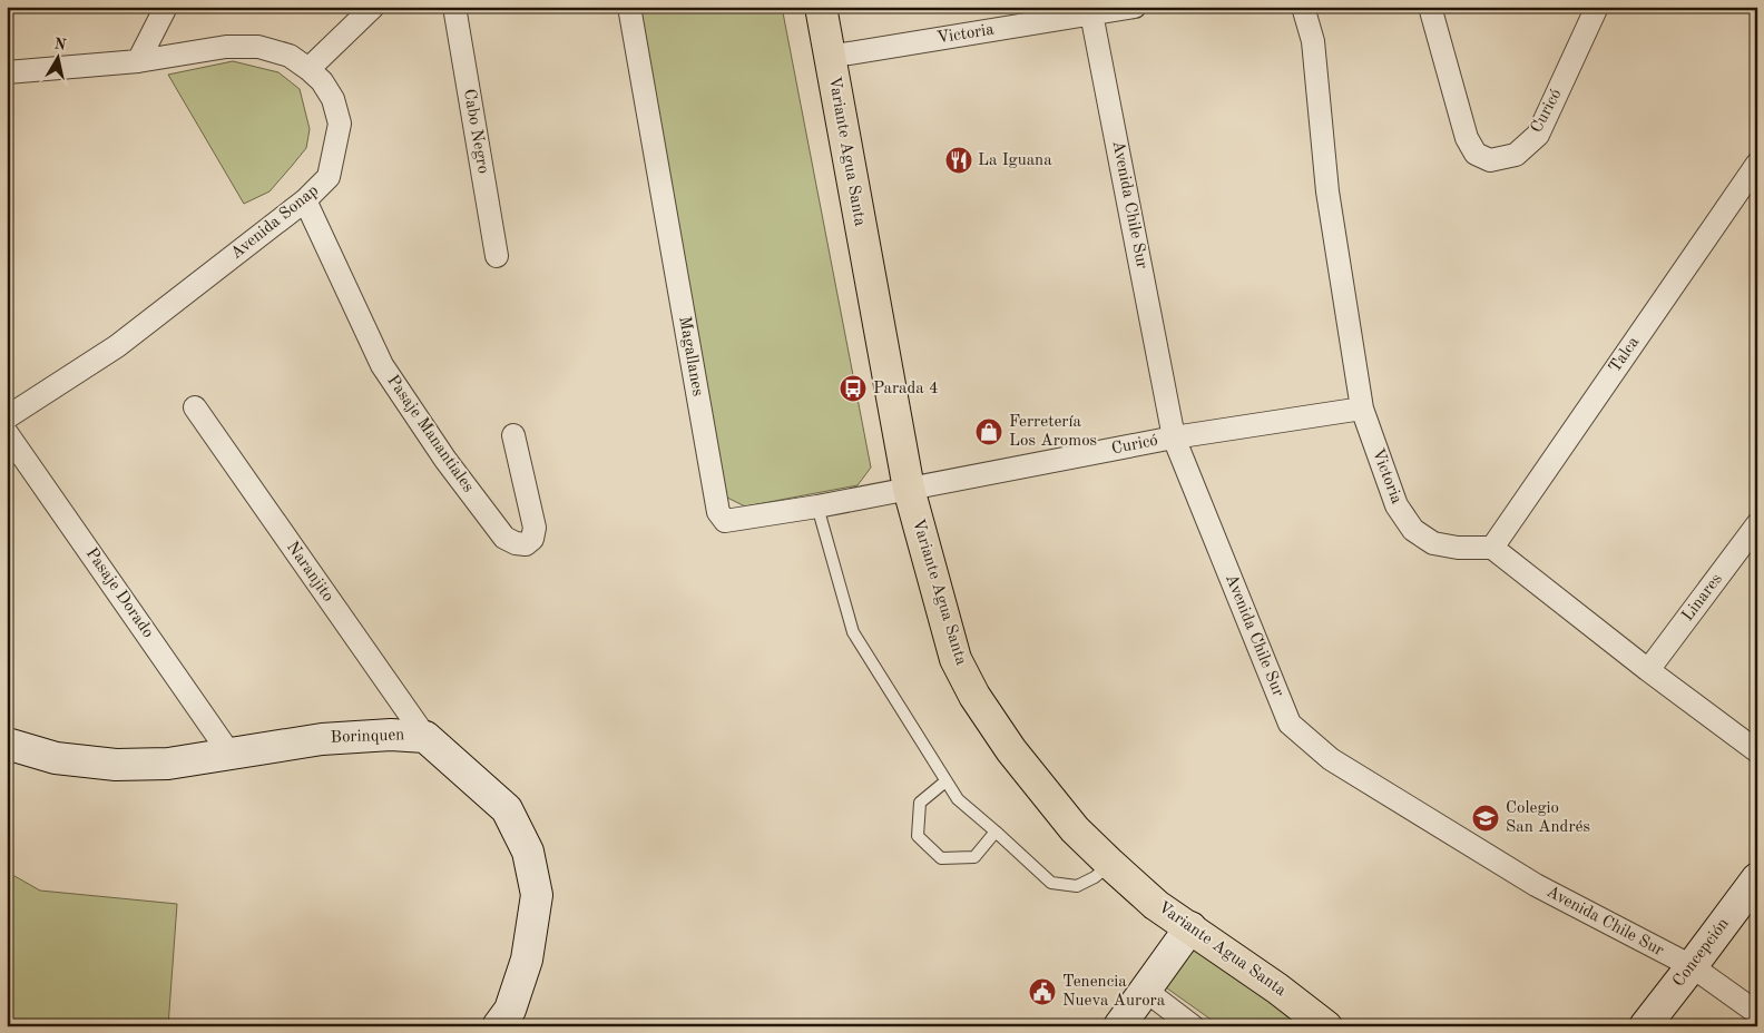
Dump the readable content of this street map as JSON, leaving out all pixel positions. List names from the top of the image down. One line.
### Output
{"streets":{"main road":["Variante Agua Santa"],"street":["Victoria","Curicó","Cabo Negro","Avenida Chile Sur","Avenida Sonap","Talca","Magallanes","Pasaje Manantiales","Naranjito","Pasaje Dorado","Linares","Borinquen","Concepción"]},"crossings":[["Victoria","Curicó"],["Victoria","Variante Agua Santa"],["Victoria","Avenida Chile Sur"],["Victoria","Talca"],["Curicó","Variante Agua Santa"],["Curicó","Avenida Chile Sur"],["Curicó","Magallanes"],["Variante Agua Santa","Magallanes"],["Avenida Chile Sur","Concepción"],["Avenida Sonap","Pasaje Manantiales"],["Naranjito","Borinquen"],["Pasaje Dorado","Borinquen"]],"places":{"restaurant":["La Iguana"],"bus stop":["Parada 4"],"shop":["Ferretería Los Aromos"],"school or university":["Colegio San Andrés"],"public building":["Tenencia Nueva Aurora"]},"north":"top"}
